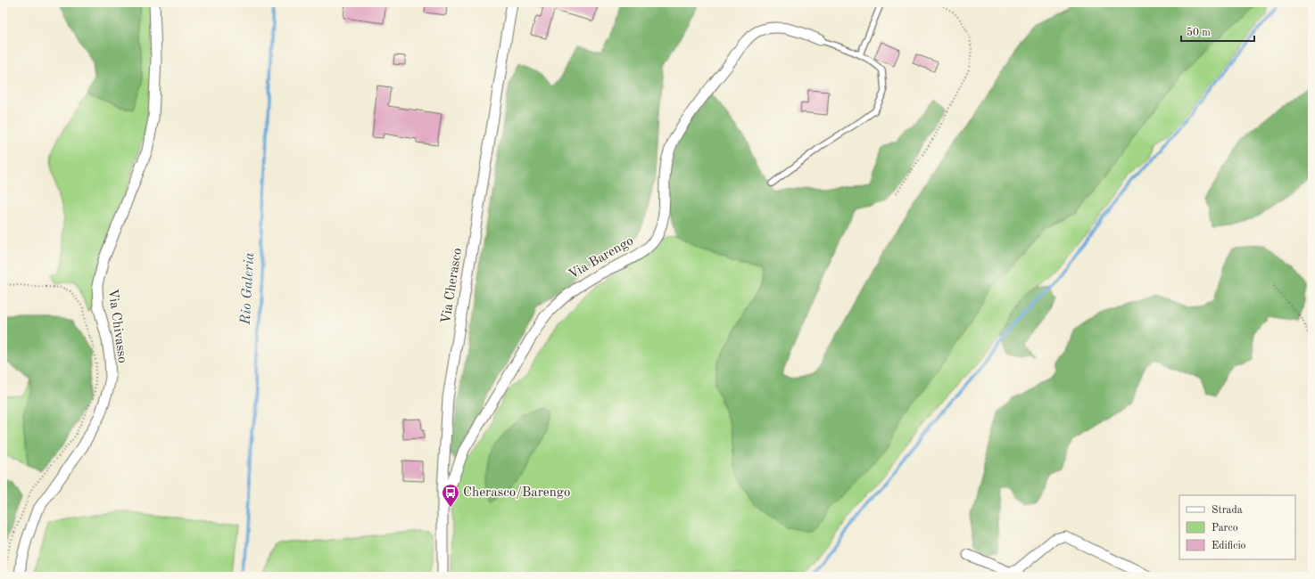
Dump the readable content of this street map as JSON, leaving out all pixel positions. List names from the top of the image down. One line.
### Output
{"streets":{"street":["Via Barengo","Via Cherasco","Via Chivasso"]},"crossings":[["Via Barengo","Via Cherasco"]],"water":["Rio Galeria"],"places":{"bus stop":["Cherasco/Barengo"]},"legend":["Strada","Parco","Edificio"],"scale_bar":"50 m"}
